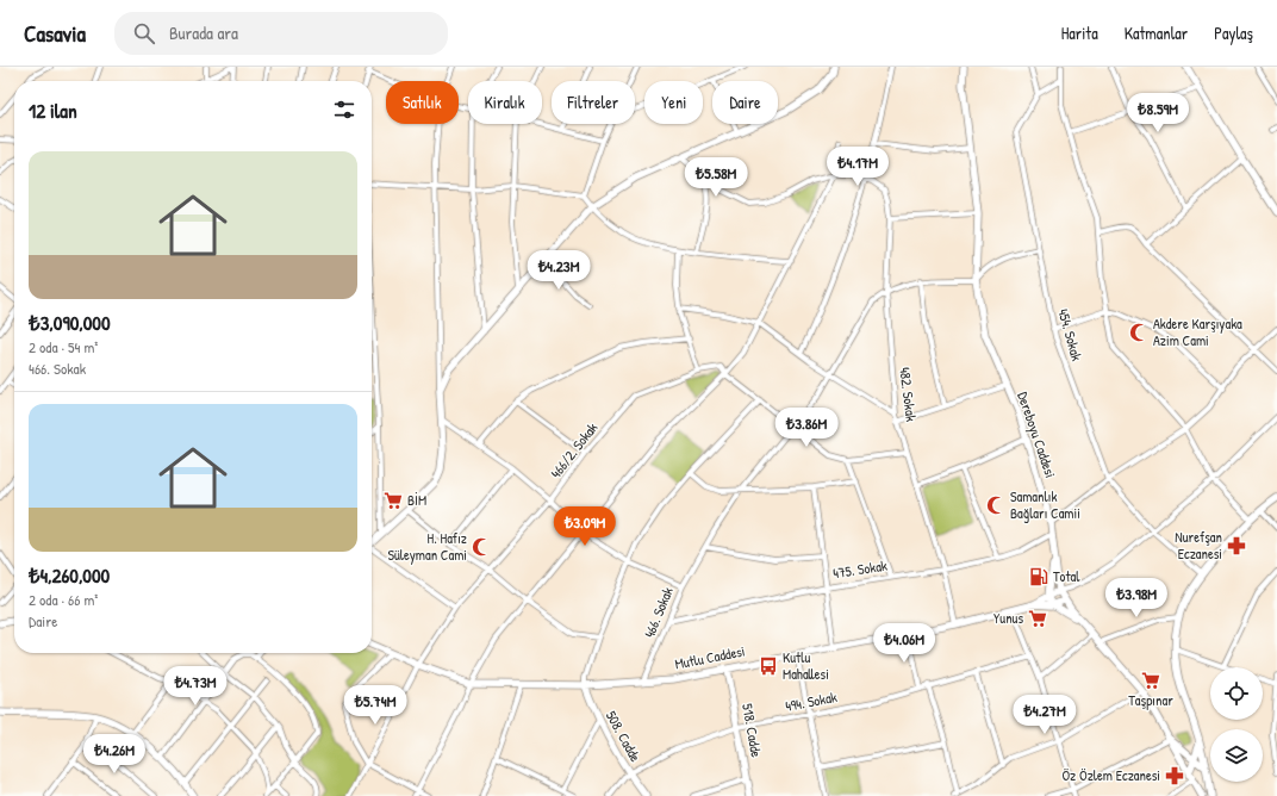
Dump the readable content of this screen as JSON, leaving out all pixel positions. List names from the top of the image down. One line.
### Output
{"streets":{"street":["454. Sokak","482. Sokak","Dereboyu Caddesi","466/2. Sokak","475. Sokak","466. Sokak","Mutlu Caddesi","494. Sokak","518. Cadde","508. Cadde"]},"crossings":[["482. Sokak","475. Sokak"],["482. Sokak","Mutlu Caddesi"],["Dereboyu Caddesi","475. Sokak"],["Dereboyu Caddesi","Mutlu Caddesi"],["466/2. Sokak","466. Sokak"],["466/2. Sokak","Mutlu Caddesi"],["475. Sokak","466. Sokak"],["466. Sokak","Mutlu Caddesi"],["Mutlu Caddesi","518. Cadde"],["Mutlu Caddesi","508. Cadde"],["494. Sokak","518. Cadde"],["494. Sokak","508. Cadde"]],"places":{"mosque":["Akdere Karşıyaka Azim Cami","Samanlık Bağları Camii","H. Hafız Süleyman Cami"],"supermarket":["BİM","Yunus","Taşpınar"],"pharmacy":["Nurefşan Eczanesi","Öz Özlem Eczanesi"],"fuel station":["Total"],"bus stop":["Kutlu Mahallesi"]},"page":{"header":"Casavia","search":"Burada ara","nav":["Harita","Katmanlar","Paylaş"],"chip":["Satılık","Kiralık","Filtreler","Yeni","Daire"],"heading":"12 ilan","price":["₺8.59M","₺4.17M","₺5.58M","₺4.23M","₺3.86M","₺3.09M","₺3.98M","₺4.06M","₺4.73M","₺5.74M","₺4.27M","₺4.26M"],"list":[{"name":"₺3,090,000","note":"2 oda · 54 m² · 466. Sokak"},{"name":"₺4,260,000","note":"2 oda · 66 m² · Daire"}]}}
